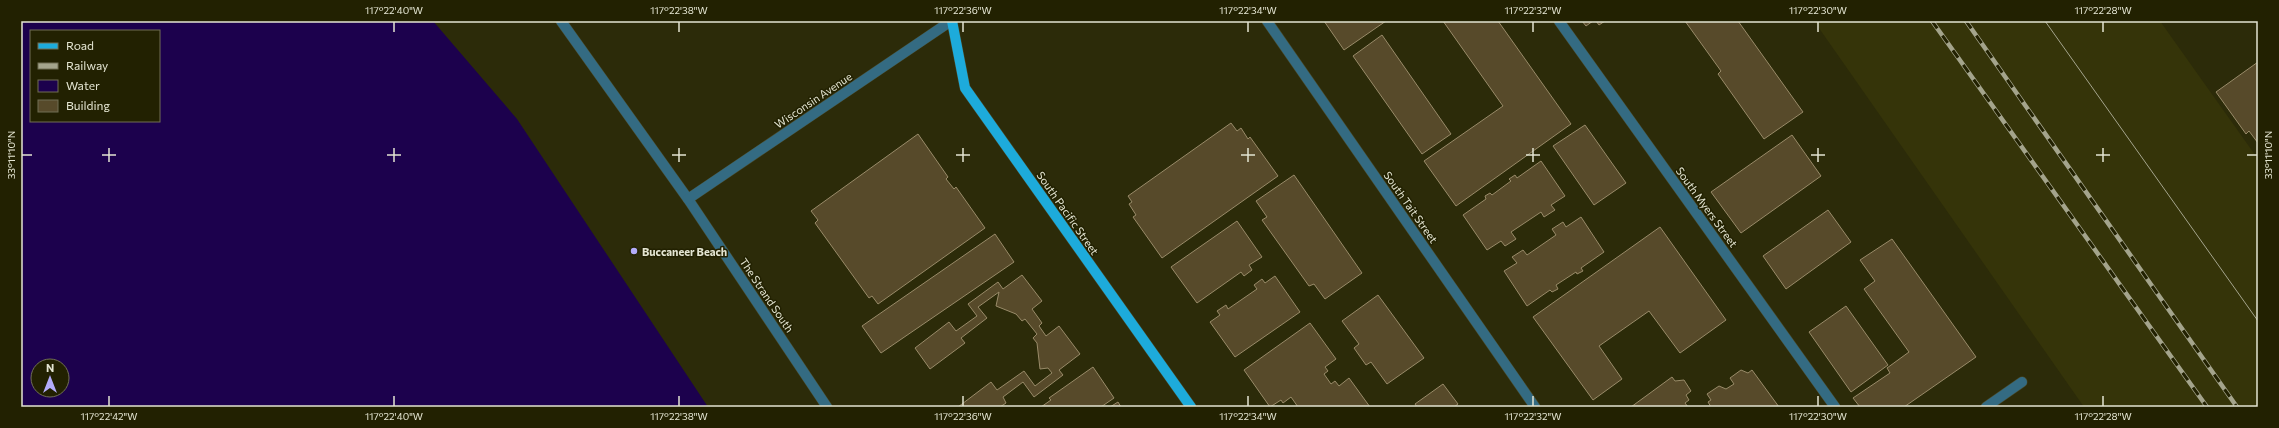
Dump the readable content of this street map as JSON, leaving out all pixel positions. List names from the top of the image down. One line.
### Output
{"streets":{"main road":["South Pacific Street"],"street":["Wisconsin Avenue","South Tait Street","South Myers Street","The Strand South"]},"crossings":[["Wisconsin Avenue","South Pacific Street"],["Wisconsin Avenue","The Strand South"]],"places":["Buccaneer Beach"],"legend":["Road","Railway","Water","Building"],"north":"top","coordinates":["117°22'40\"W","117°22'38\"W","117°22'36\"W","117°22'34\"W","117°22'32\"W","117°22'30\"W","117°22'28\"W","33°11'10\"N","117°22'42\"W"]}
